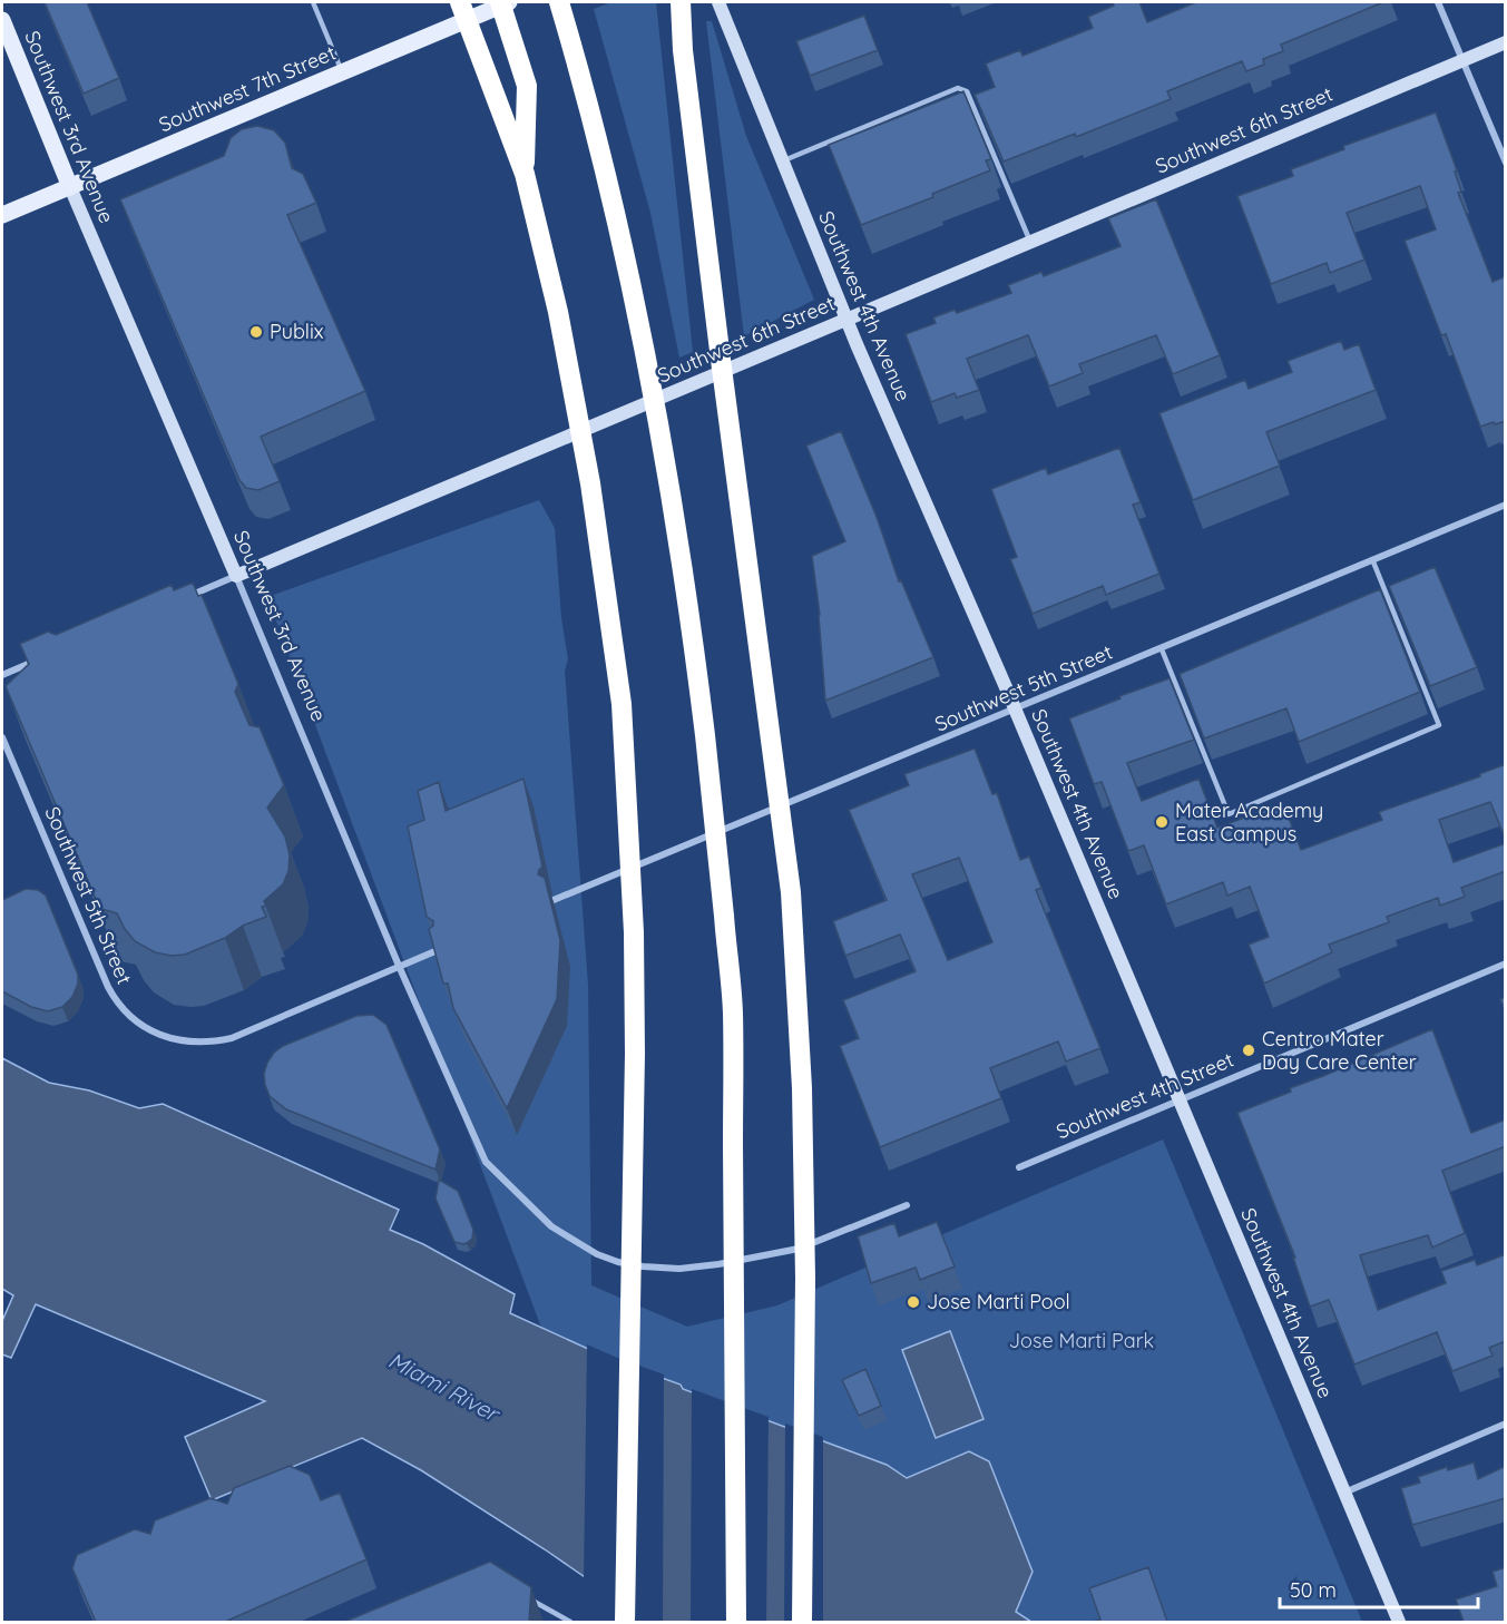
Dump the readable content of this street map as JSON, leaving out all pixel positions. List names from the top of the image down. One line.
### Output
{"streets":{"main road":["Southwest 7th Street","Southwest 3rd Avenue"],"street":["Southwest 6th Street","Southwest 4th Avenue","Southwest 5th Street","Southwest 4th Street"]},"crossings":[["Southwest 7th Street","Southwest 3rd Avenue"],["Southwest 3rd Avenue","Southwest 6th Street"],["Southwest 3rd Avenue","Southwest 5th Street"],["Southwest 6th Street","Southwest 4th Avenue"],["Southwest 4th Avenue","Southwest 5th Street"],["Southwest 4th Avenue","Southwest 4th Street"]],"water":["Miami River"],"parks":["Jose Marti Park"],"places":["Publix","Mater Academy East Campus","Centro Mater Day Care Center","Jose Marti Pool"],"scale_bar":"50 m"}
